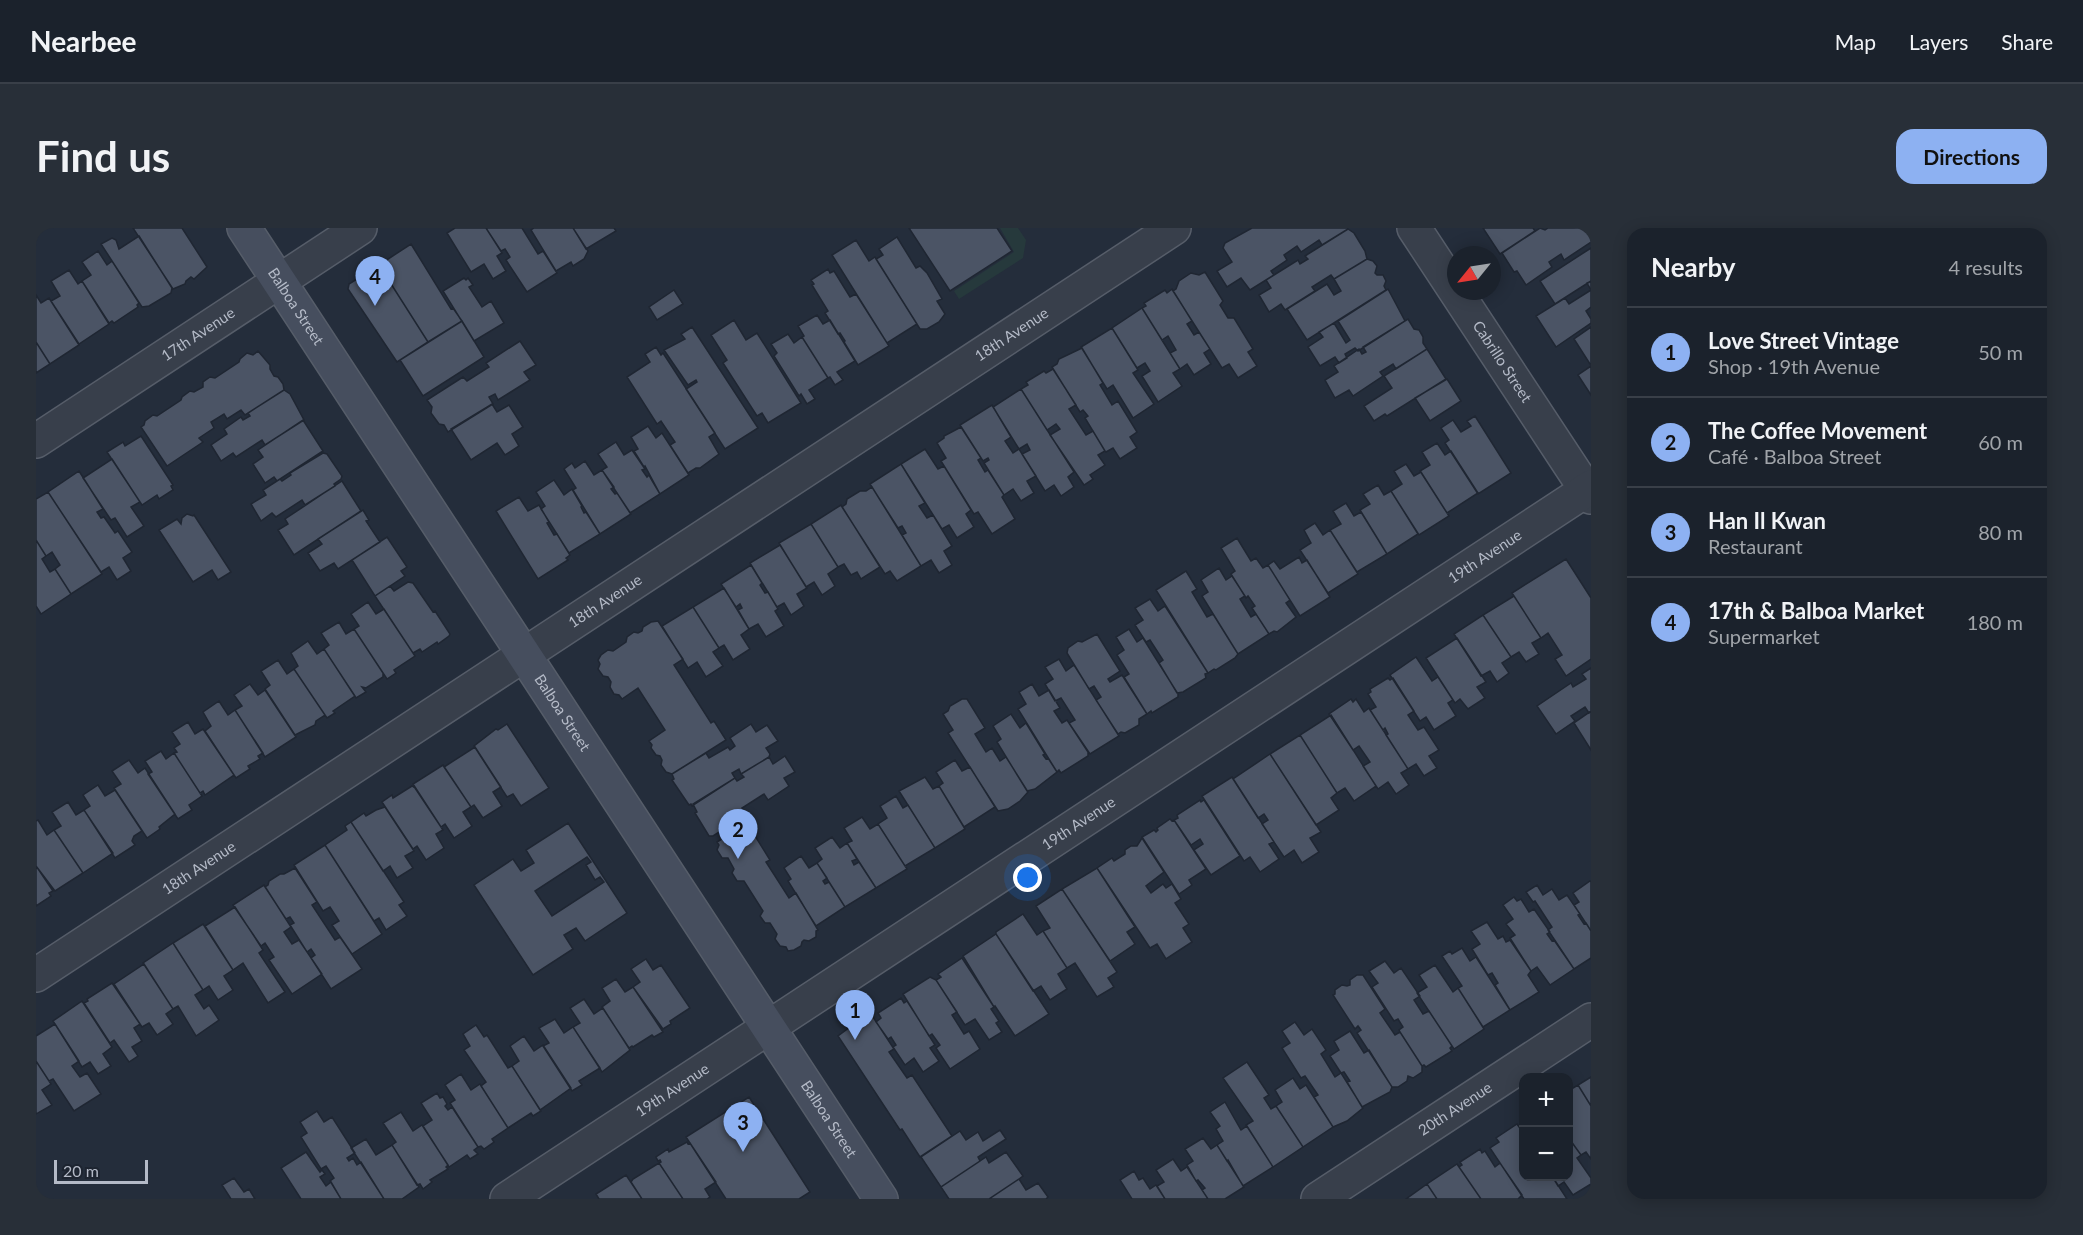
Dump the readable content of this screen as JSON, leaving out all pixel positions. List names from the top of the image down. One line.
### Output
{"streets":{"street":["Balboa Street","17th Avenue","18th Avenue","Cabrillo Street","19th Avenue","20th Avenue"]},"crossings":[["Balboa Street","17th Avenue"],["Balboa Street","18th Avenue"],["Balboa Street","19th Avenue"],["Cabrillo Street","19th Avenue"]],"scale_bar":"20 m","north":"bottom left","page":{"header":"Nearbee","nav":["Map","Layers","Share"],"buttons":"Directions","title":"Find us","heading":["Nearby","4 results"],"pins":["4","2","1","3"],"list":[{"mark":"1","name":"Love Street Vintage","note":"Shop · 19th Avenue","value":"50 m"},{"mark":"2","name":"The Coffee Movement","note":"Café · Balboa Street","value":"60 m"},{"mark":"3","name":"Han Il Kwan","note":"Restaurant","value":"80 m"},{"mark":"4","name":"17th & Balboa Market","note":"Supermarket","value":"180 m"}],"map_buttons":["+","−"],"scale":"20 m"}}
